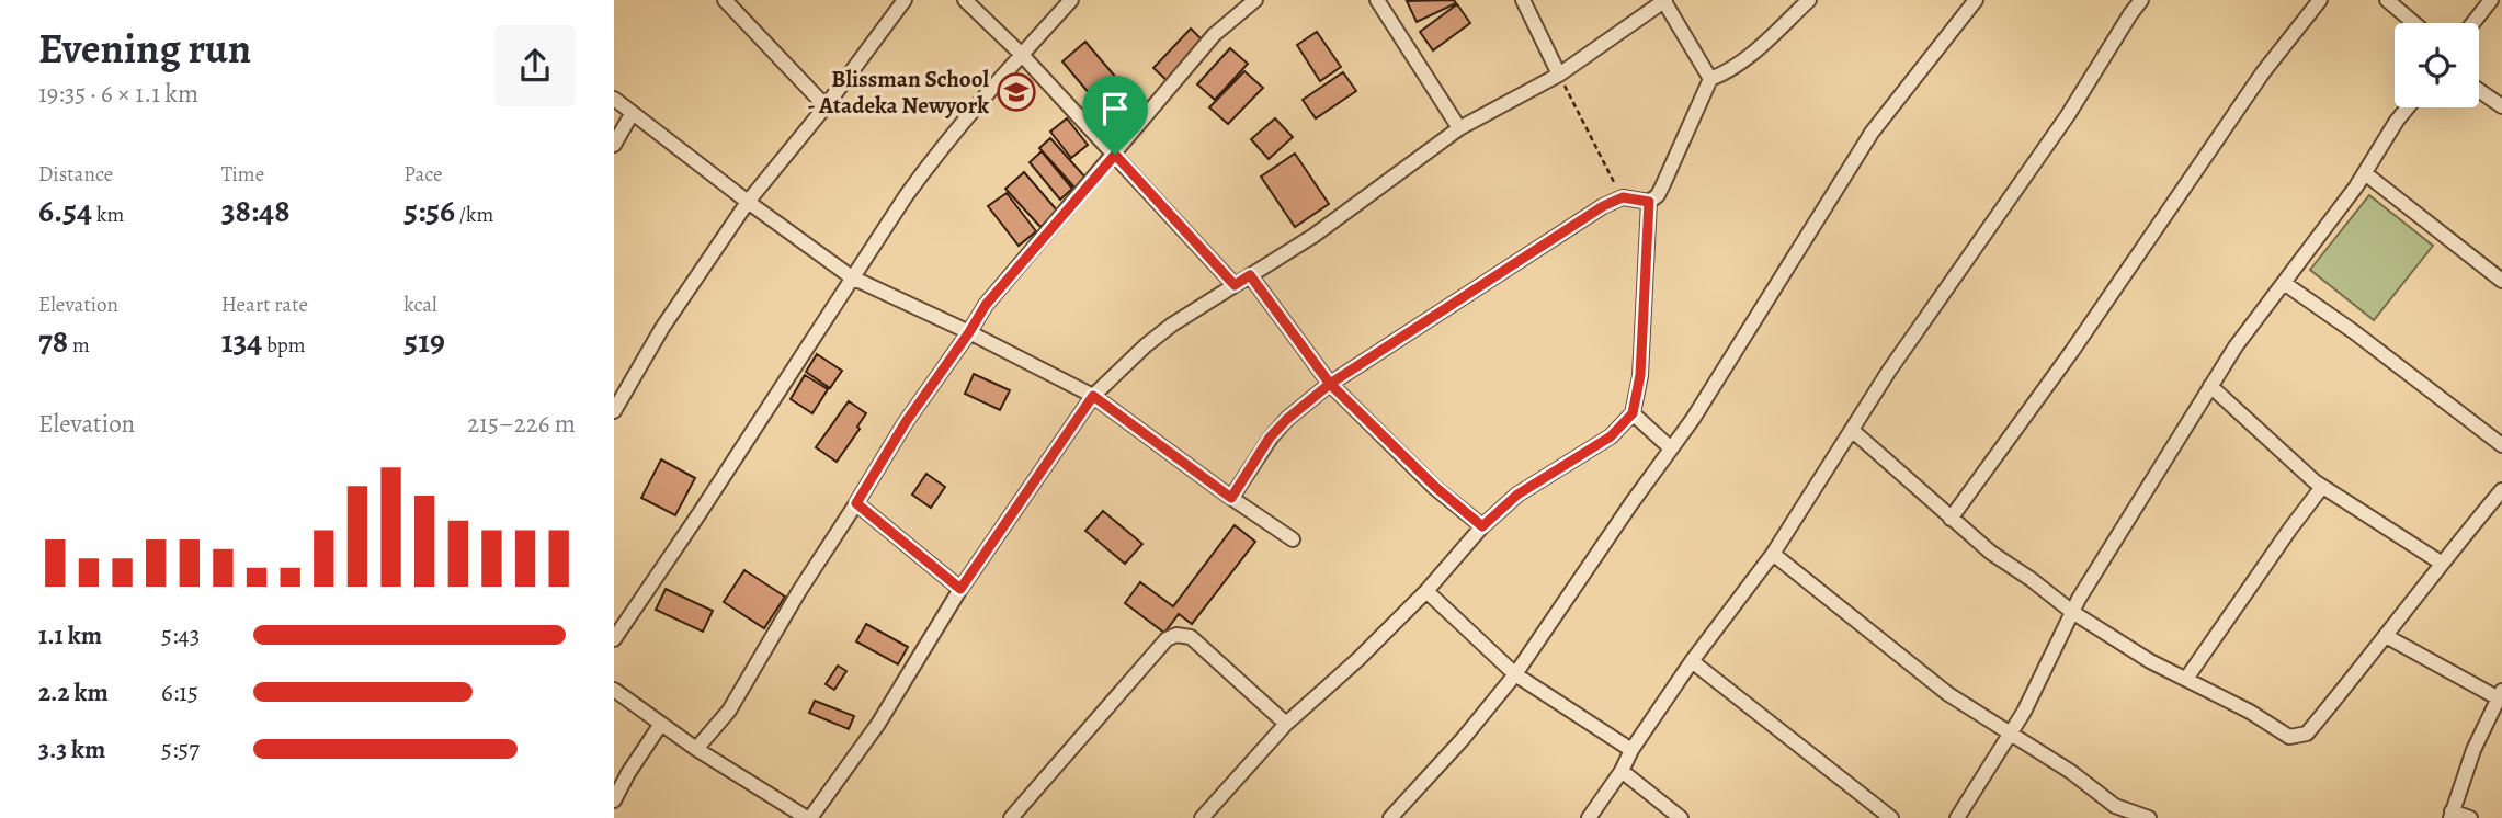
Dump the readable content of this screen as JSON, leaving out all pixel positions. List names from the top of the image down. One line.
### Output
{"places":{"school or university":["Blissman School - Atadeka Newyork"]},"page":{"heading":["Evening run","19:35 · 6 × 1.1 km"],"stats":[["Distance","6.54 km"],["Time","38:48"],["Pace","5:56 /km"],["Elevation","78 m"],["Heart rate","134 bpm"],["kcal","519"]],"chart":["Elevation","215–226 m"],"list":[{"name":"1.1 km","note":"5:43"},{"name":"2.2 km","note":"6:15"},{"name":"3.3 km","note":"5:57"}]}}
